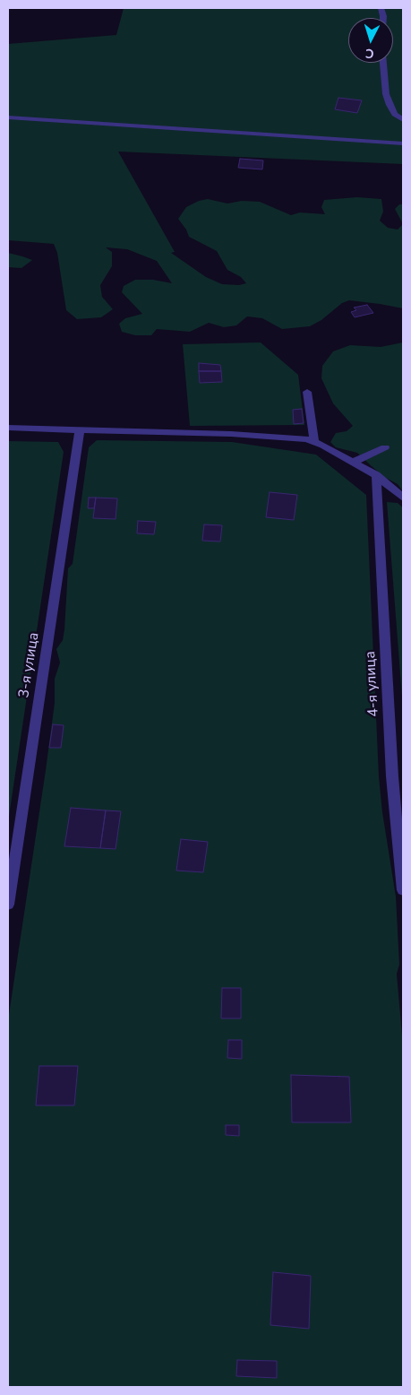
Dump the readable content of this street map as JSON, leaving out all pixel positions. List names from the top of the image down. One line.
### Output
{"streets":{"street":["3-я улица","4-я улица"]},"north":"bottom"}
